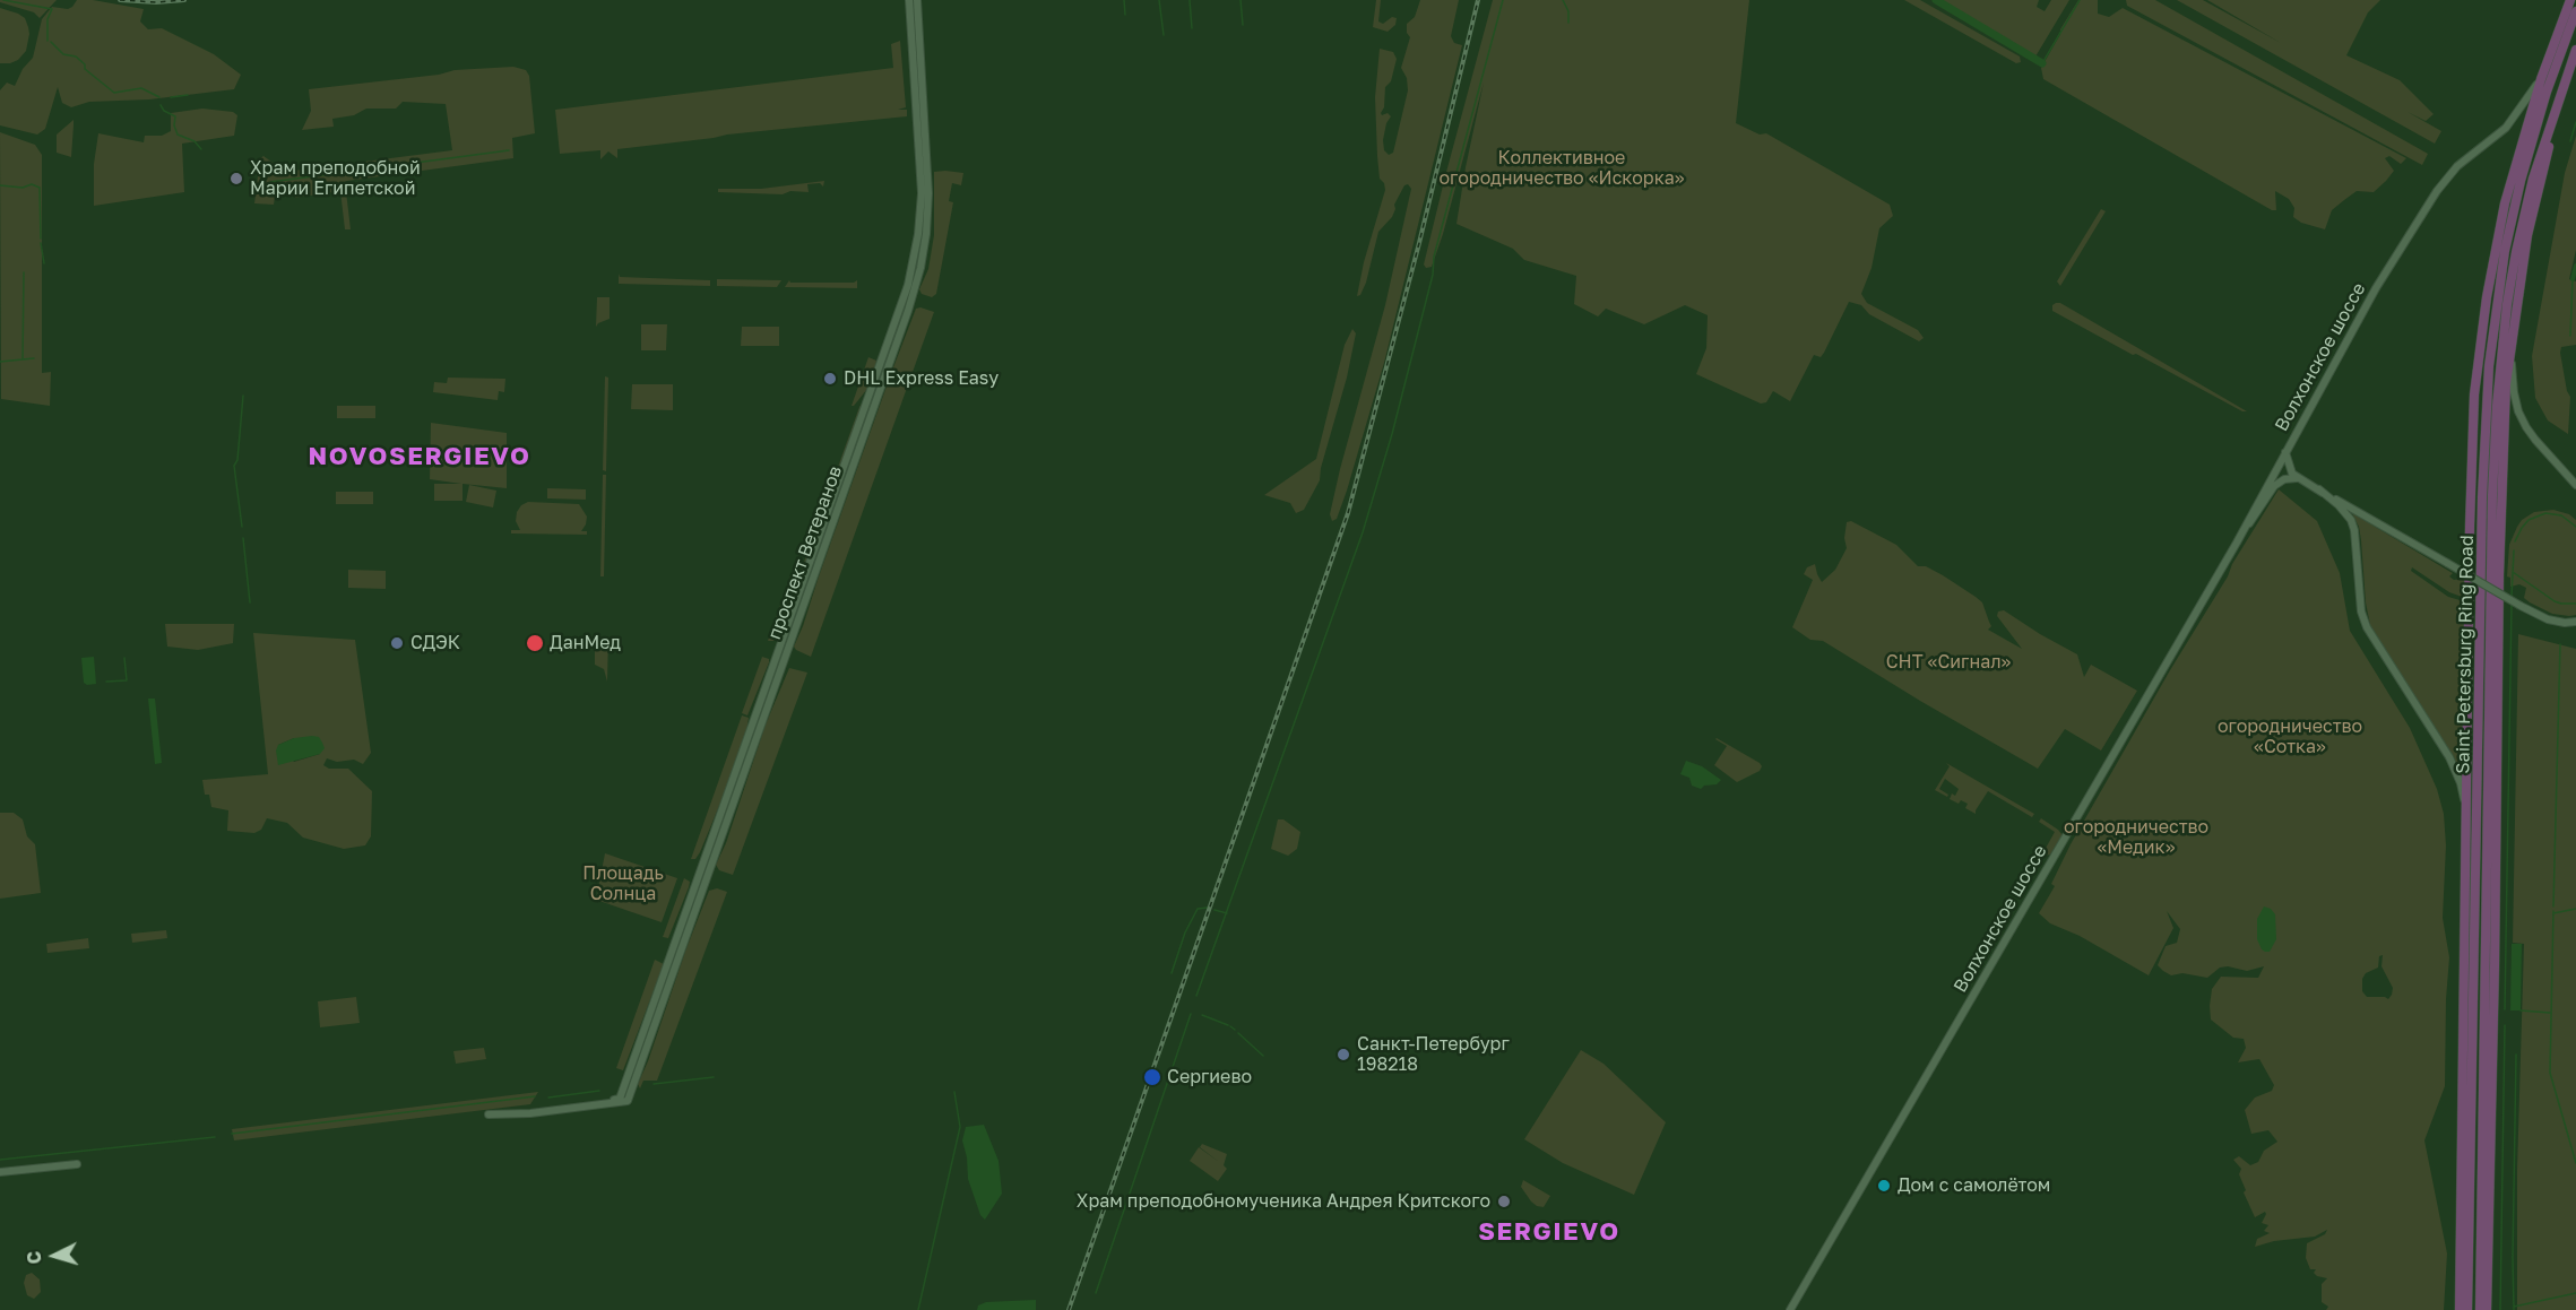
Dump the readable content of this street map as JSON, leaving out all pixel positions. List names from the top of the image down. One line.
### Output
{"streets":{"highway":["Saint Petersburg Ring Road"],"main road":["Волхонское шоссе","проспект Ветеранов"]},"districts":["NOVOSERGIEVO","SERGIEVO"],"parks":["Коллективное огородничество «Искорка»","СНТ «Сигнал»","огородничество «Сотка»","огородничество «Медик»","Площадь Солнца"],"places":["Храм преподобной Марии Египетской","DHL Express Easy","СДЭК","ДанМед","Санкт-Петербург 198218","Сергиево","Дом с самолётом","Храм преподобномученика Андрея Критского"],"north":"left"}
